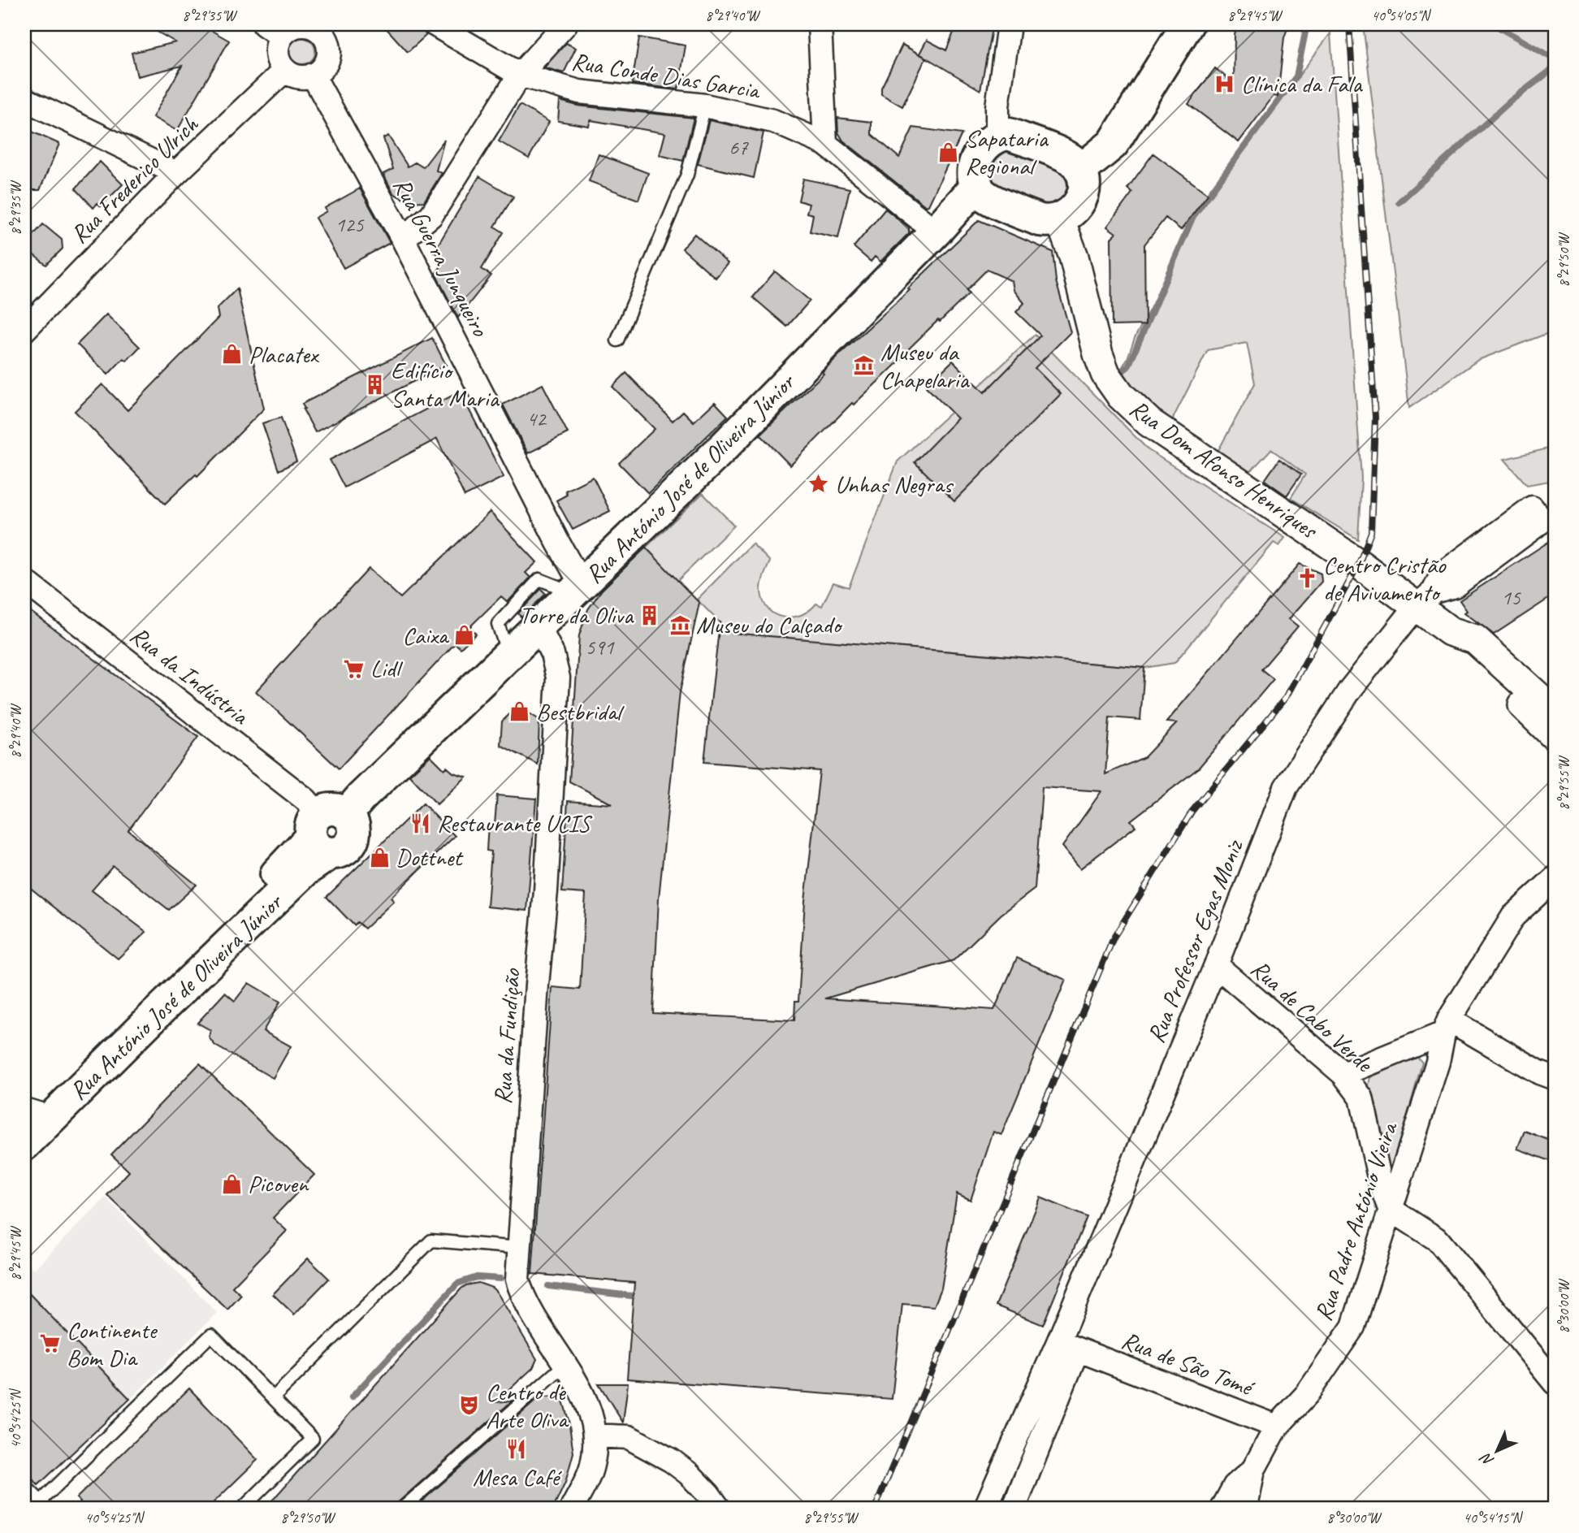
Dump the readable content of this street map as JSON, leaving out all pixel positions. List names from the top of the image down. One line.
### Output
{"streets":{"main road":["Rua António José de Oliveira Júnior"],"street":["Rua Conde Dias Garcia","Rua Frederico Ulrich","Rua Guerra Junqueiro","Rua Dom Afonso Henriques","Rua da Indústria","Rua Professor Egas Moniz","Rua de Cabo Verde","Rua da Fundição","Rua Padre António Vieira","Rua de São Tomé"]},"crossings":[["Rua Conde Dias Garcia","Rua António José de Oliveira Júnior"],["Rua Frederico Ulrich","Rua Guerra Junqueiro"],["Rua Guerra Junqueiro","Rua António José de Oliveira Júnior"],["Rua Dom Afonso Henriques","Rua António José de Oliveira Júnior"],["Rua Dom Afonso Henriques","Rua Professor Egas Moniz"],["Rua António José de Oliveira Júnior","Rua da Indústria"],["Rua António José de Oliveira Júnior","Rua da Fundição"],["Rua Professor Egas Moniz","Rua de Cabo Verde"],["Rua Professor Egas Moniz","Rua de São Tomé"],["Rua de Cabo Verde","Rua Padre António Vieira"],["Rua Padre António Vieira","Rua de São Tomé"]],"places":{"hospital":["Clínica da Fala"],"shop":["Sapataria Regional","Placatex","Caixa","Bestbridal","Dottnet","Picoven"],"museum":["Museu da Chapelaria","Museu do Calçado"],"building":["Edifício Santa Maria","Torre da Oliva"],"place":["Unhas Negras"],"church":["Centro Cristão de Avivamento"],"supermarket":["Lidl","Continente Bom Dia"],"restaurant":["Restaurante UCIS","Mesa Café"],"theatre":["Centro de Arte Oliva"]},"house_numbers":["67","125","42","15","591"],"north":"bottom left","coordinates":["8°29'35\"W","8°29'40\"W","8°29'45\"W","40°54'05\"N","8°29'50\"W","8°29'55\"W","8°30'00\"W","40°54'25\"N","40°54'15\"N"]}
